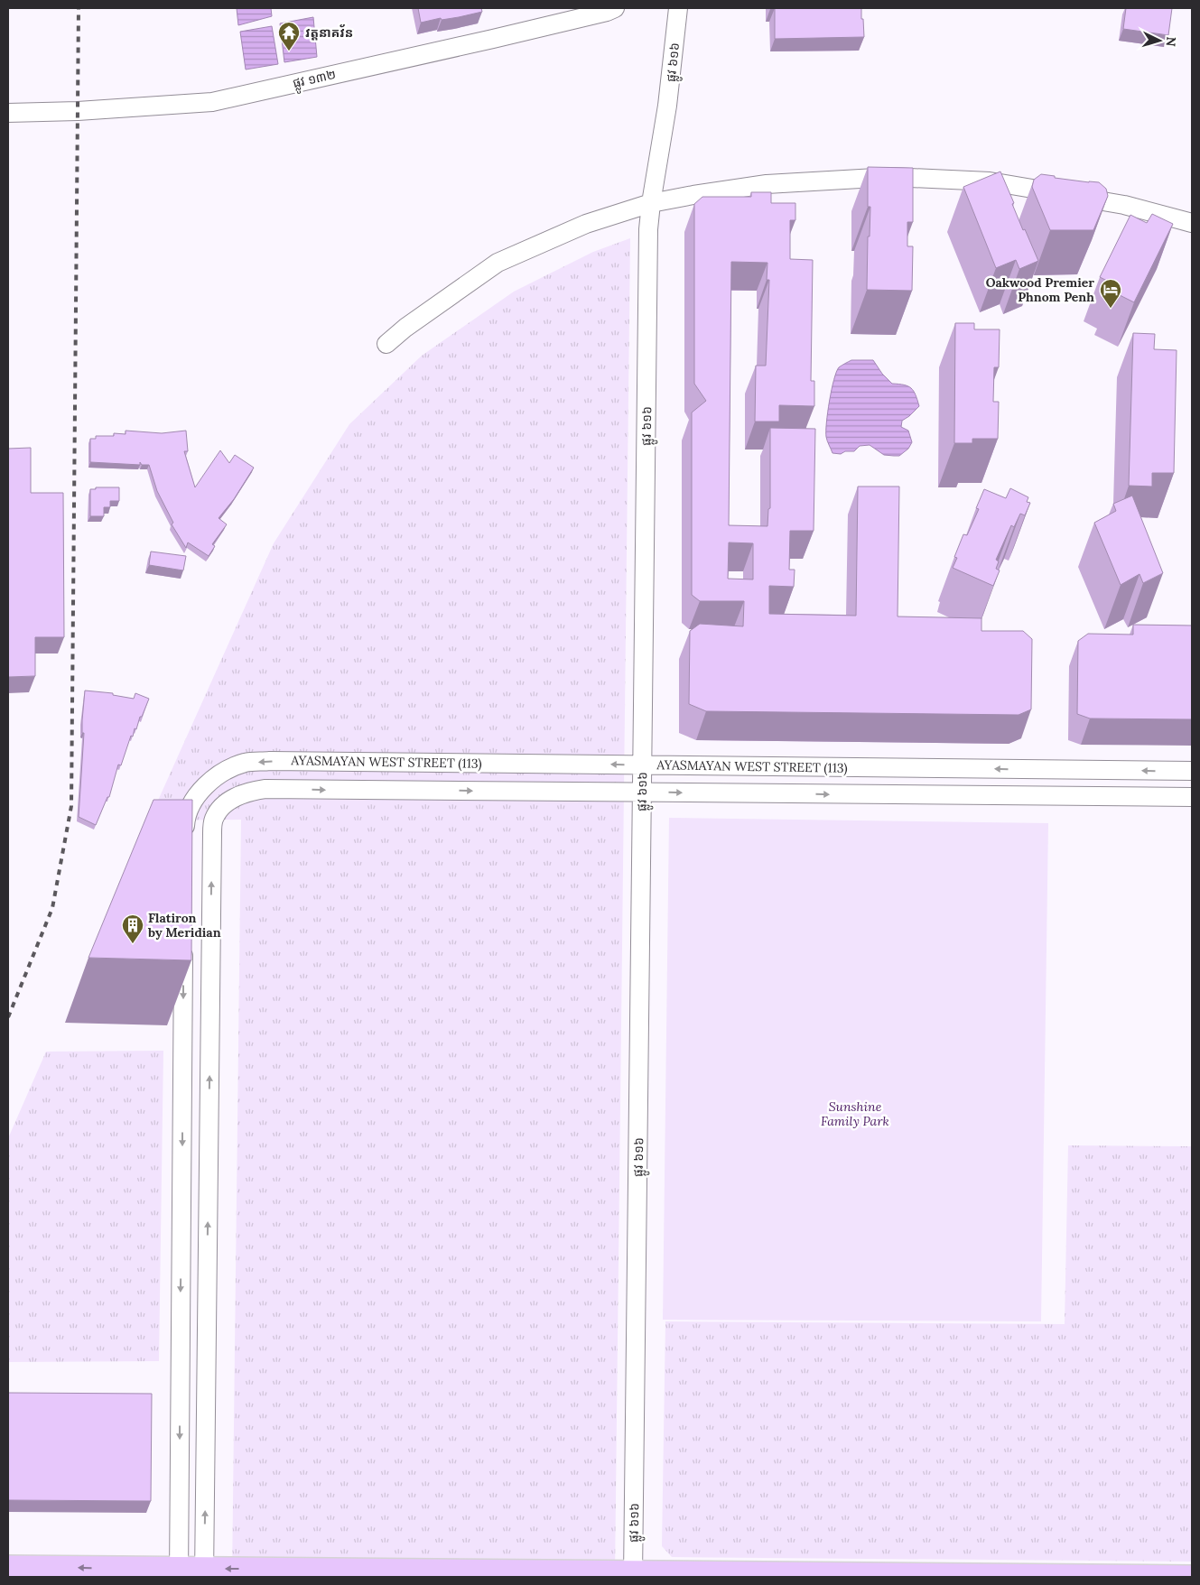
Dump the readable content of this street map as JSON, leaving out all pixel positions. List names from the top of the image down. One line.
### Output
{"streets":{"street":["ផ្លូវ ៦១៦","ផ្លូវ ១៣២","AYASMAYAN WEST STREET (113)"]},"crossings":[["ផ្លូវ ៦១៦","AYASMAYAN WEST STREET (113)"]],"parks":["Sunshine Family Park"],"places":{"temple":["វត្តនាគវ័ន"],"hotel":["Oakwood Premier Phnom Penh"],"building":["Flatiron by Meridian"]},"north":"right"}
